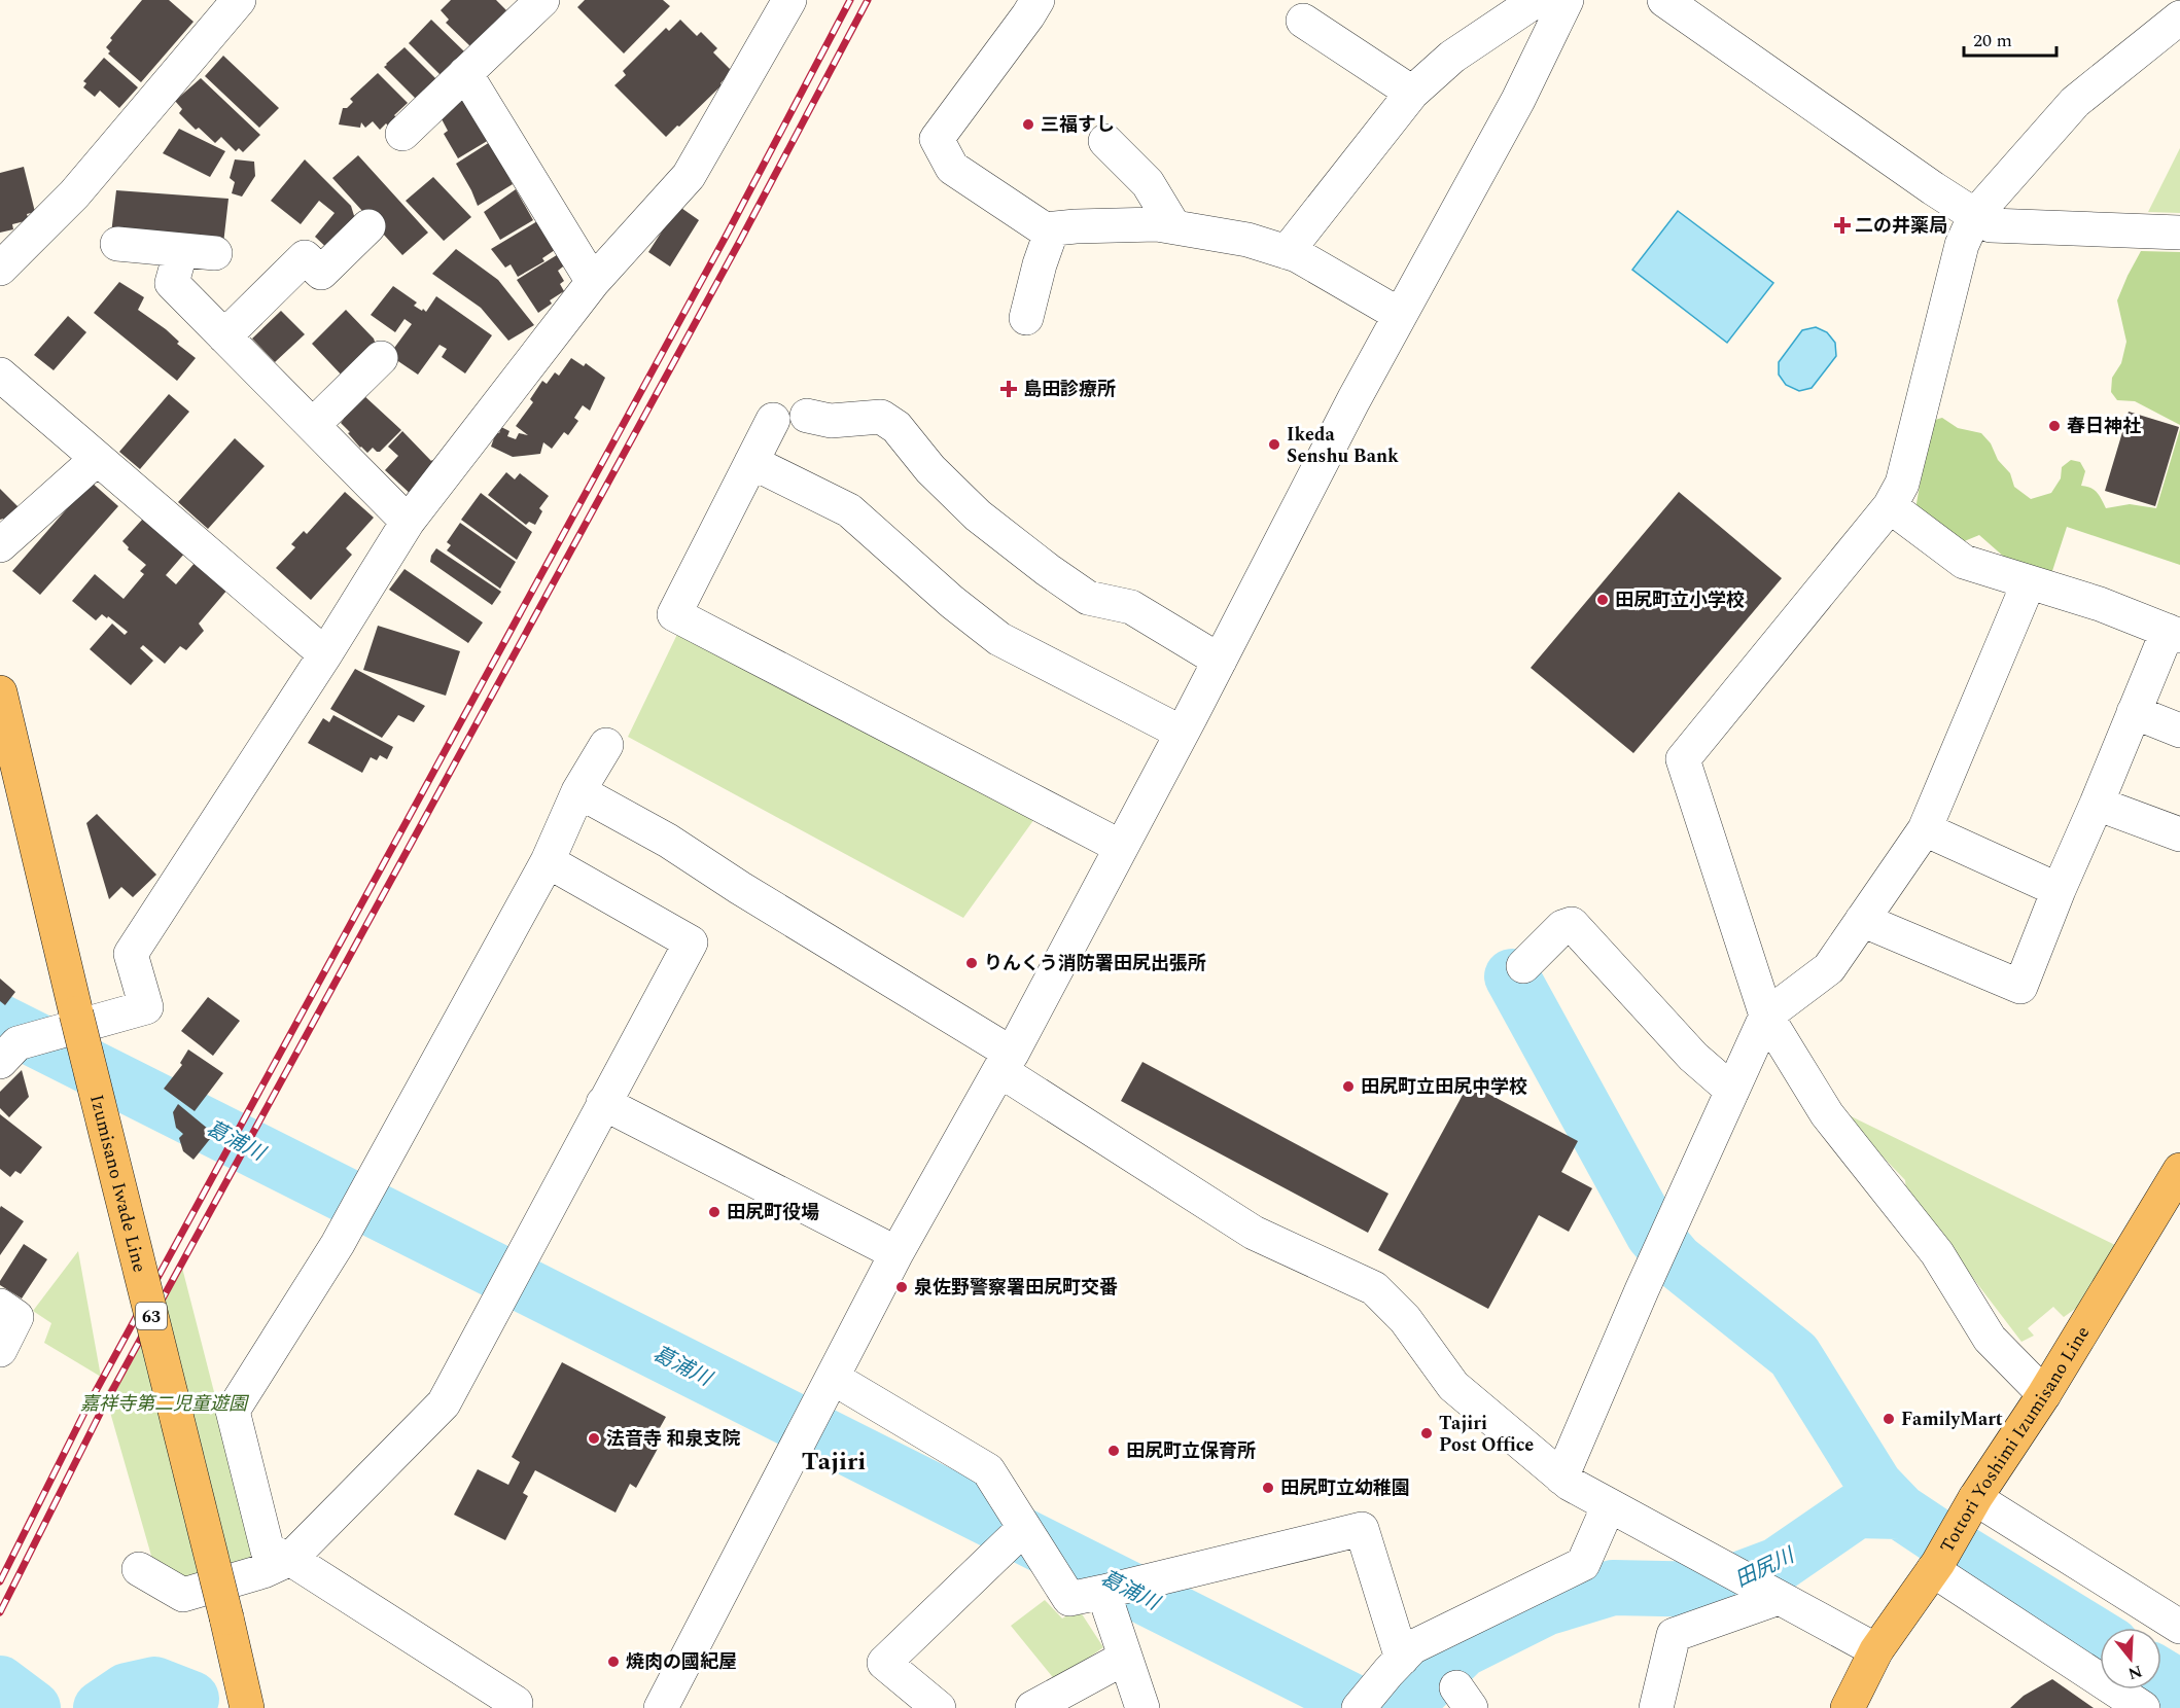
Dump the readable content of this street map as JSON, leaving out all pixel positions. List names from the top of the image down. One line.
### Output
{"streets":{"main road":["Izumisano Iwade Line","63","Tottori Yoshimi Izumisano Line"]},"districts":["Tajiri"],"water":["葛浦川","田尻川"],"parks":["嘉祥寺第二児童遊園"],"places":{"other":["三福すし","春日神社","Ikeda Senshu Bank","田尻町立小学校","りんくう消防署田尻出張所","田尻町立田尻中学校","田尻町役場","泉佐野警察署田尻町交番","FamilyMart","Tajiri Post Office","法音寺 和泉支院","田尻町立保育所","田尻町立幼稚園","焼肉の國紀屋"],"health":["二の井薬局","島田診療所"]},"scale_bar":"20 m","north":"bottom"}
